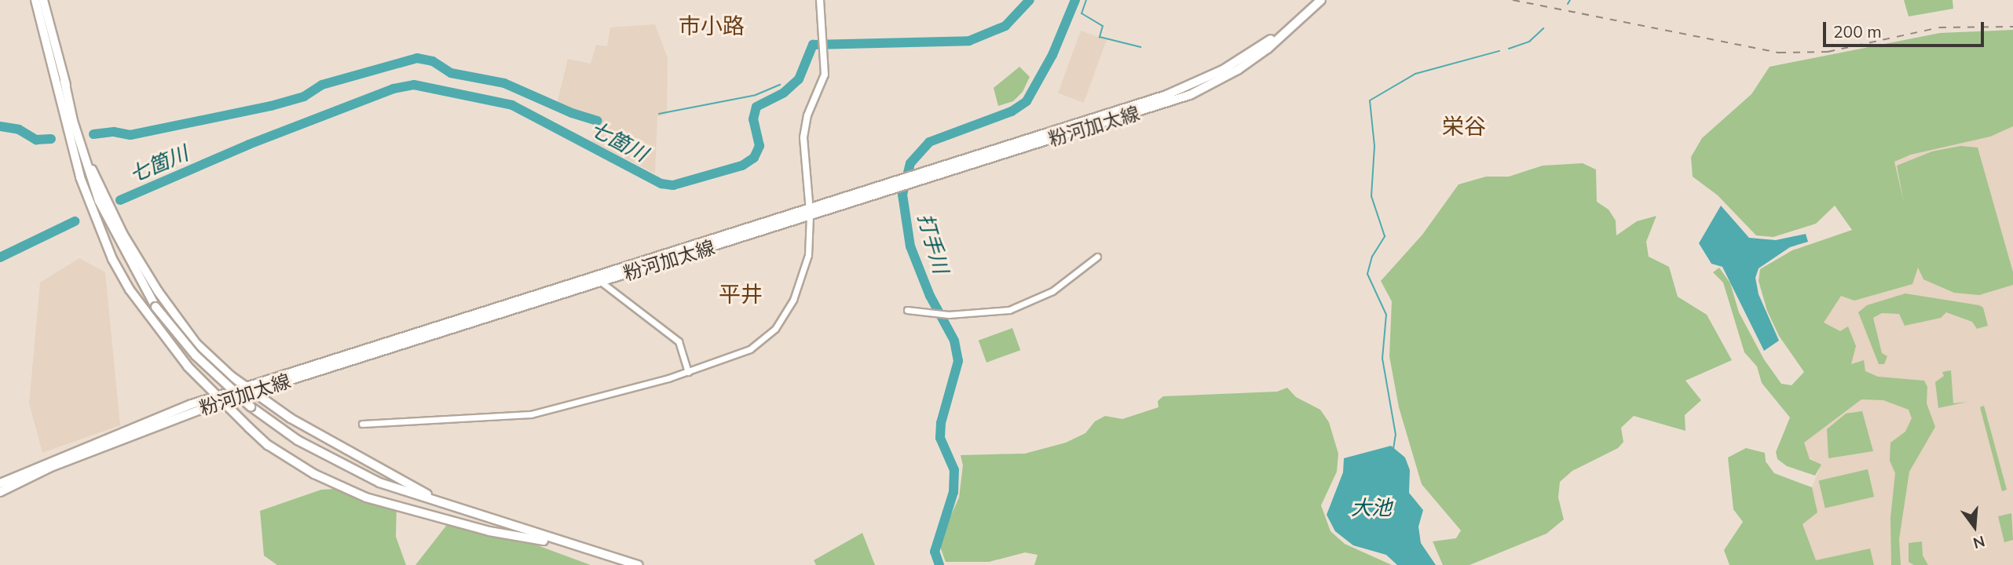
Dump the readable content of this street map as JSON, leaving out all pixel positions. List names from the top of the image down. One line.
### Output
{"streets":{"main road":["粉河加太線"]},"districts":["市小路","栄谷","平井"],"water":["七箇川","打手川","大池"],"scale_bar":"200 m","north":"bottom"}
